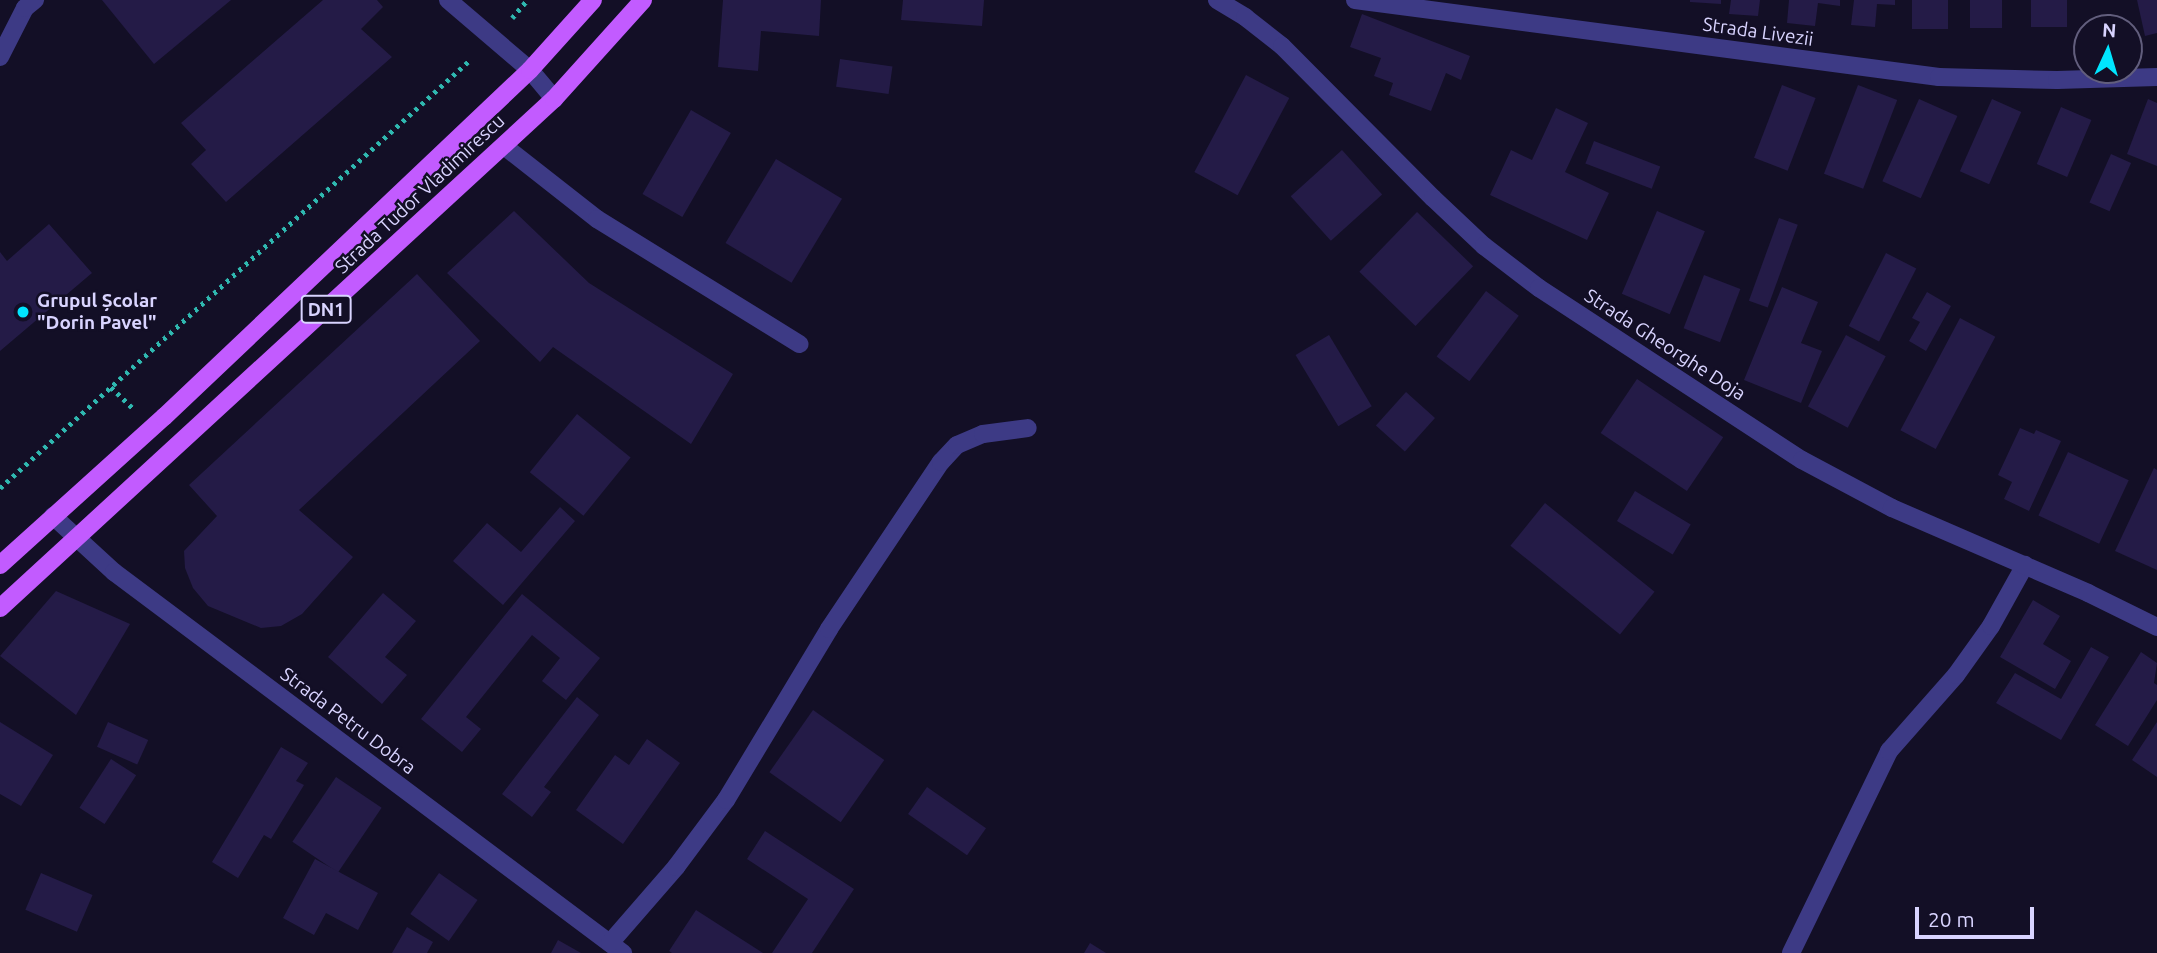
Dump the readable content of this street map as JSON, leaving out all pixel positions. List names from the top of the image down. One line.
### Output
{"streets":{"main road":["Strada Tudor Vladimirescu","DN1"],"street":["Strada Livezii","Strada Gheorghe Doja","Strada Petru Dobra"]},"crossings":[["Strada Tudor Vladimirescu","Strada Petru Dobra"]],"places":["Grupul Școlar \"Dorin Pavel\""],"scale_bar":"20 m","north":"top"}
